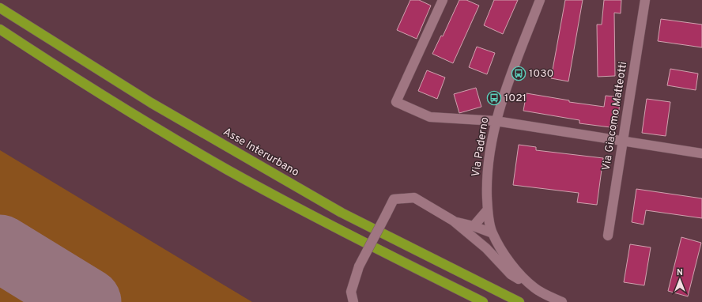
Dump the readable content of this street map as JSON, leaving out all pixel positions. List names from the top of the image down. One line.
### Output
{"streets":{"highway":["Asse Interurbano"],"street":["Via Giacomo Matteotti","Via Paderno"]},"places":{"bus stop":["1030","1021"]},"north":"top"}
